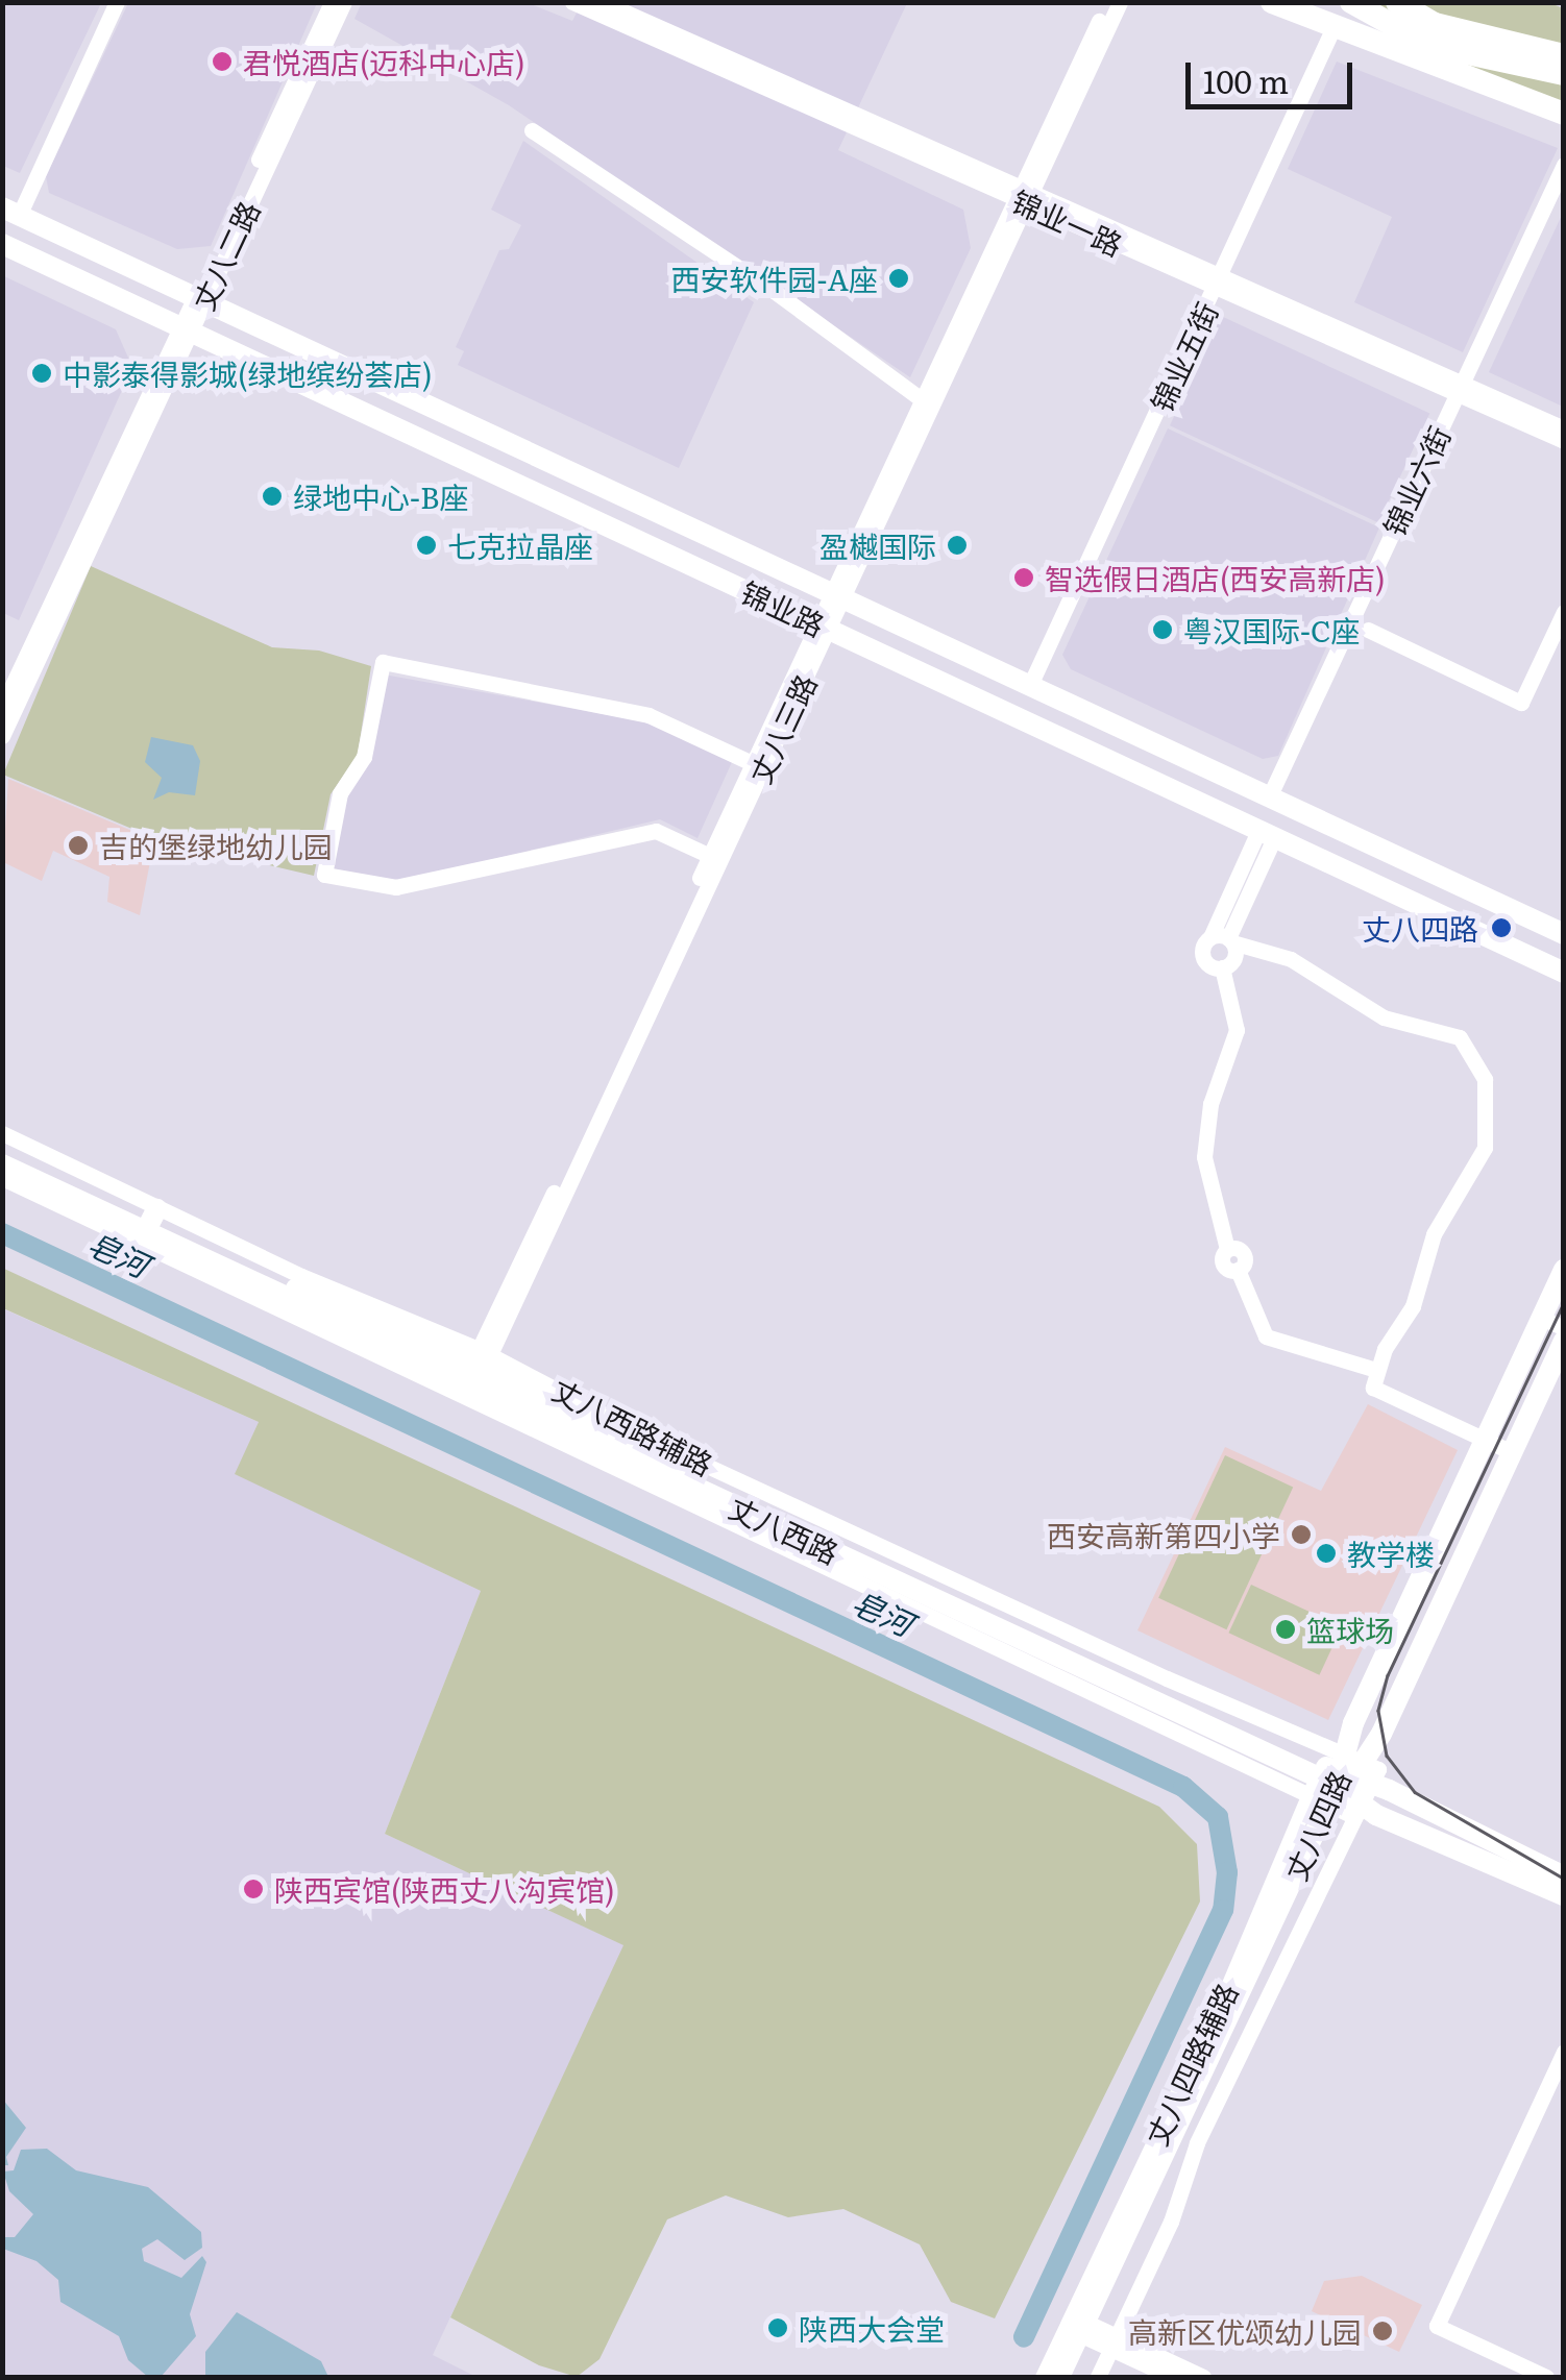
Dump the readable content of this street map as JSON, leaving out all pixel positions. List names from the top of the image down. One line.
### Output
{"streets":{"main road":["锦业路","丈八西路","丈八四路"],"street":["锦业一路","丈八二路","锦业五街","锦业六街","丈八三路","丈八西路辅路","丈八四路辅路"]},"crossings":[["锦业一路","锦业五街"],["锦业一路","锦业六街"],["锦业一路","丈八三路"],["丈八二路","锦业路"],["锦业五街","锦业路"],["锦业六街","锦业路"],["锦业路","丈八三路"],["丈八三路","丈八西路辅路"],["丈八三路","丈八西路"],["丈八西路辅路","丈八西路"],["丈八西路辅路","丈八四路"],["丈八西路辅路","丈八四路辅路"],["丈八西路","丈八四路"],["丈八西路","丈八四路辅路"],["丈八四路","丈八四路辅路"]],"water":["皂河"],"places":["君悦酒店(迈科中心店)","西安软件园-A座","中影泰得影城(绿地缤纷荟店)","绿地中心-B座","七克拉晶座","盈樾国际","智选假日酒店(西安高新店)","粤汉国际-C座","吉的堡绿地幼儿园","丈八四路","西安高新第四小学","教学楼","篮球场","陕西宾馆(陕西丈八沟宾馆)","陕西大会堂","高新区优颂幼儿园"],"scale_bar":"100 m"}
